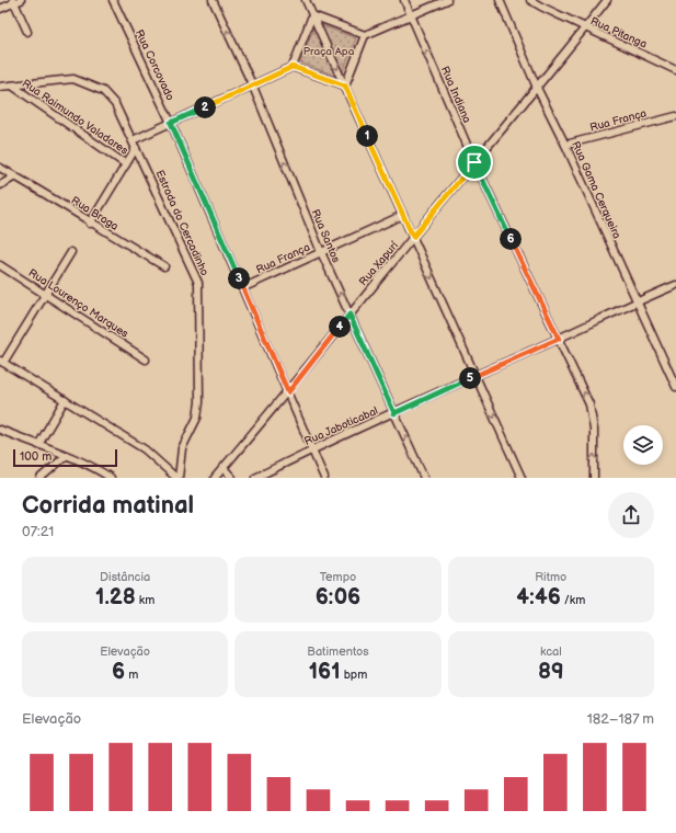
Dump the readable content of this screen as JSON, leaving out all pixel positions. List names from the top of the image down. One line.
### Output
{"streets":{"street":["Rua Pitanga","Rua Corcovado","Rua Indiana","Rua Raimundo Valadares","Rua França","Rua Gama Cerqueira","Rua Braga","Estrada do Cercadinho","Rua Santos","Rua Xapurí","Rua Lourenço Marques","Rua Jaboticabal"]},"crossings":[["Rua Pitanga","Rua Xapurí"],["Rua Corcovado","Rua França"],["Rua Corcovado","Rua Xapurí"],["Rua Corcovado","Rua Jaboticabal"],["Rua Indiana","Rua Xapurí"],["Rua Indiana","Rua Jaboticabal"],["Rua Raimundo Valadares","Estrada do Cercadinho"],["Rua França","Rua Gama Cerqueira"],["Rua França","Rua Santos"],["Rua Gama Cerqueira","Rua Xapurí"],["Rua Gama Cerqueira","Rua Jaboticabal"],["Rua Santos","Rua Xapurí"],["Rua Santos","Rua Jaboticabal"]],"one_way":["Rua Indiana","Rua Santos"],"parks":["Praça Apa"],"scale_bar":"100 m","page":{"pins":["2","1","6","3","4","5"],"scale":"100 m","heading":["Corrida matinal","07:21"],"stats":[["Distância","1.28 km"],["Tempo","6:06"],["Ritmo","4:46 /km"],["Elevação","6 m"],["Batimentos","161 bpm"],["kcal","89"]],"chart":["Elevação","182–187 m"]}}
